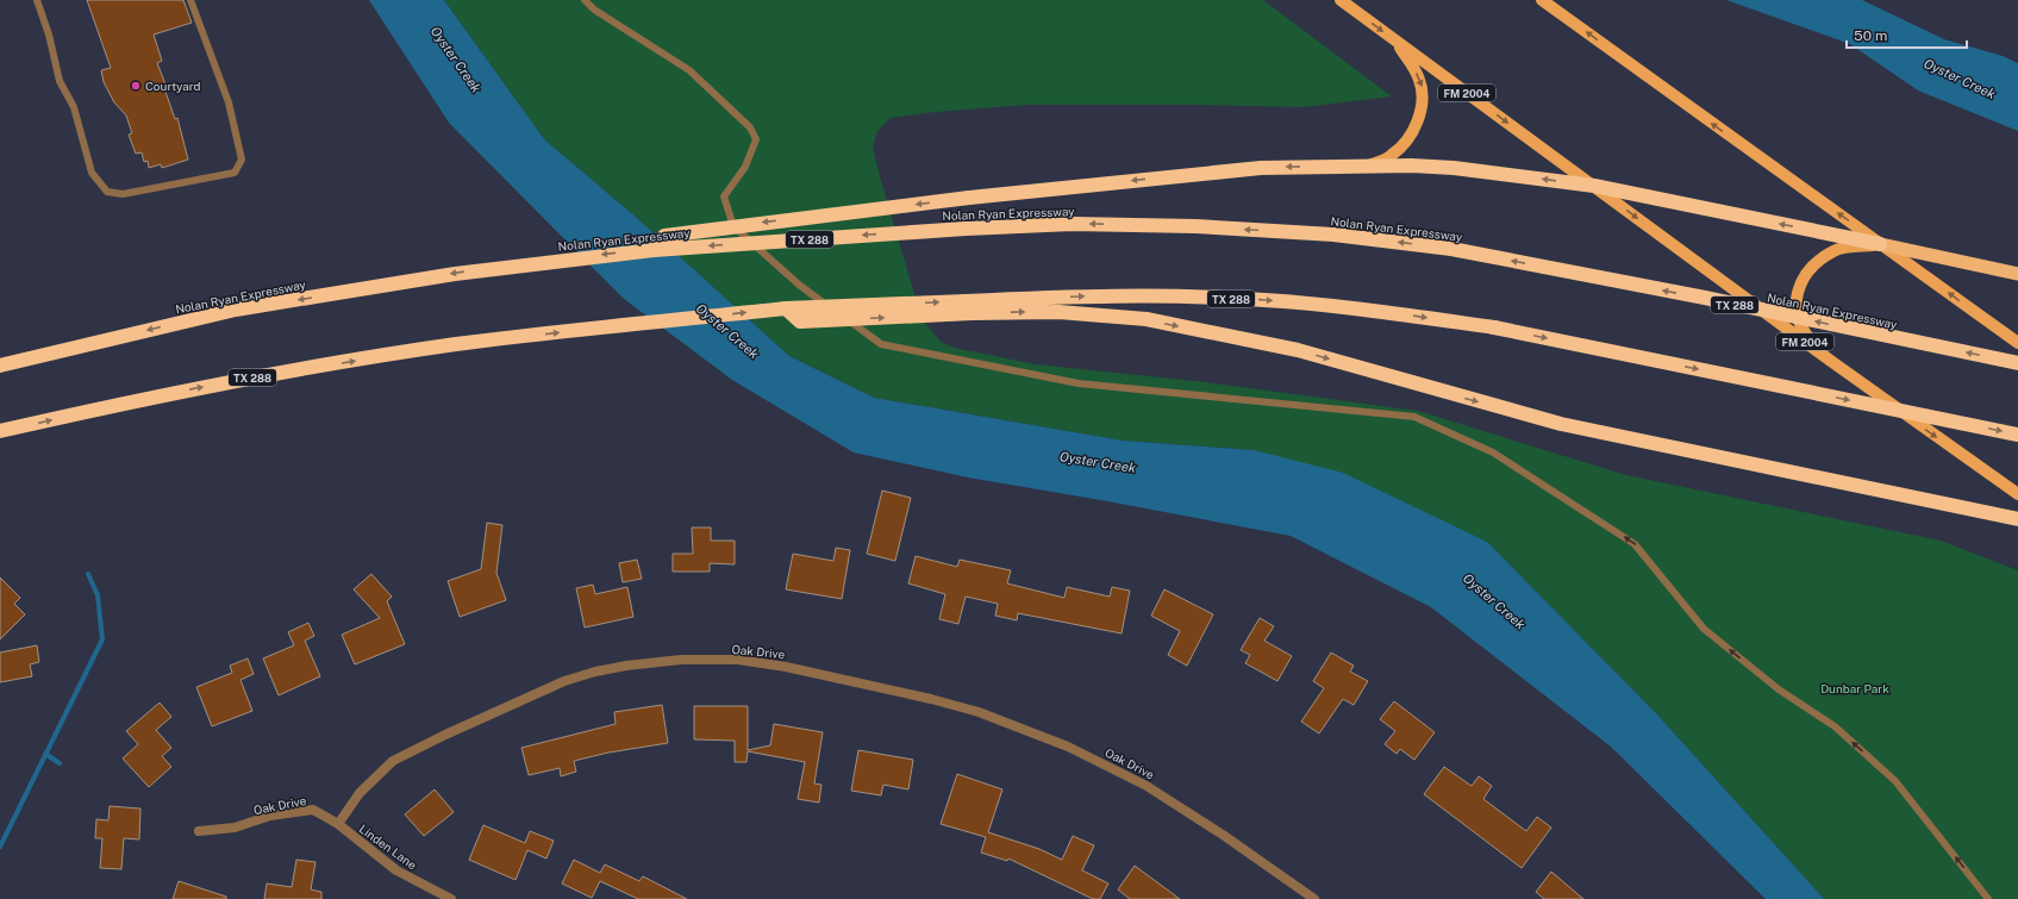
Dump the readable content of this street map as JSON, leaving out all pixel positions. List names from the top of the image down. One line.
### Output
{"streets":{"highway":["Nolan Ryan Expressway","TX 288"],"main road":["FM 2004"],"street":["Oak Drive","Linden Lane"]},"crossings":[["Oak Drive","Linden Lane"]],"one_way":["FM 2004"],"water":["Oyster Creek"],"parks":["Dunbar Park"],"places":["Courtyard"],"scale_bar":"50 m"}
